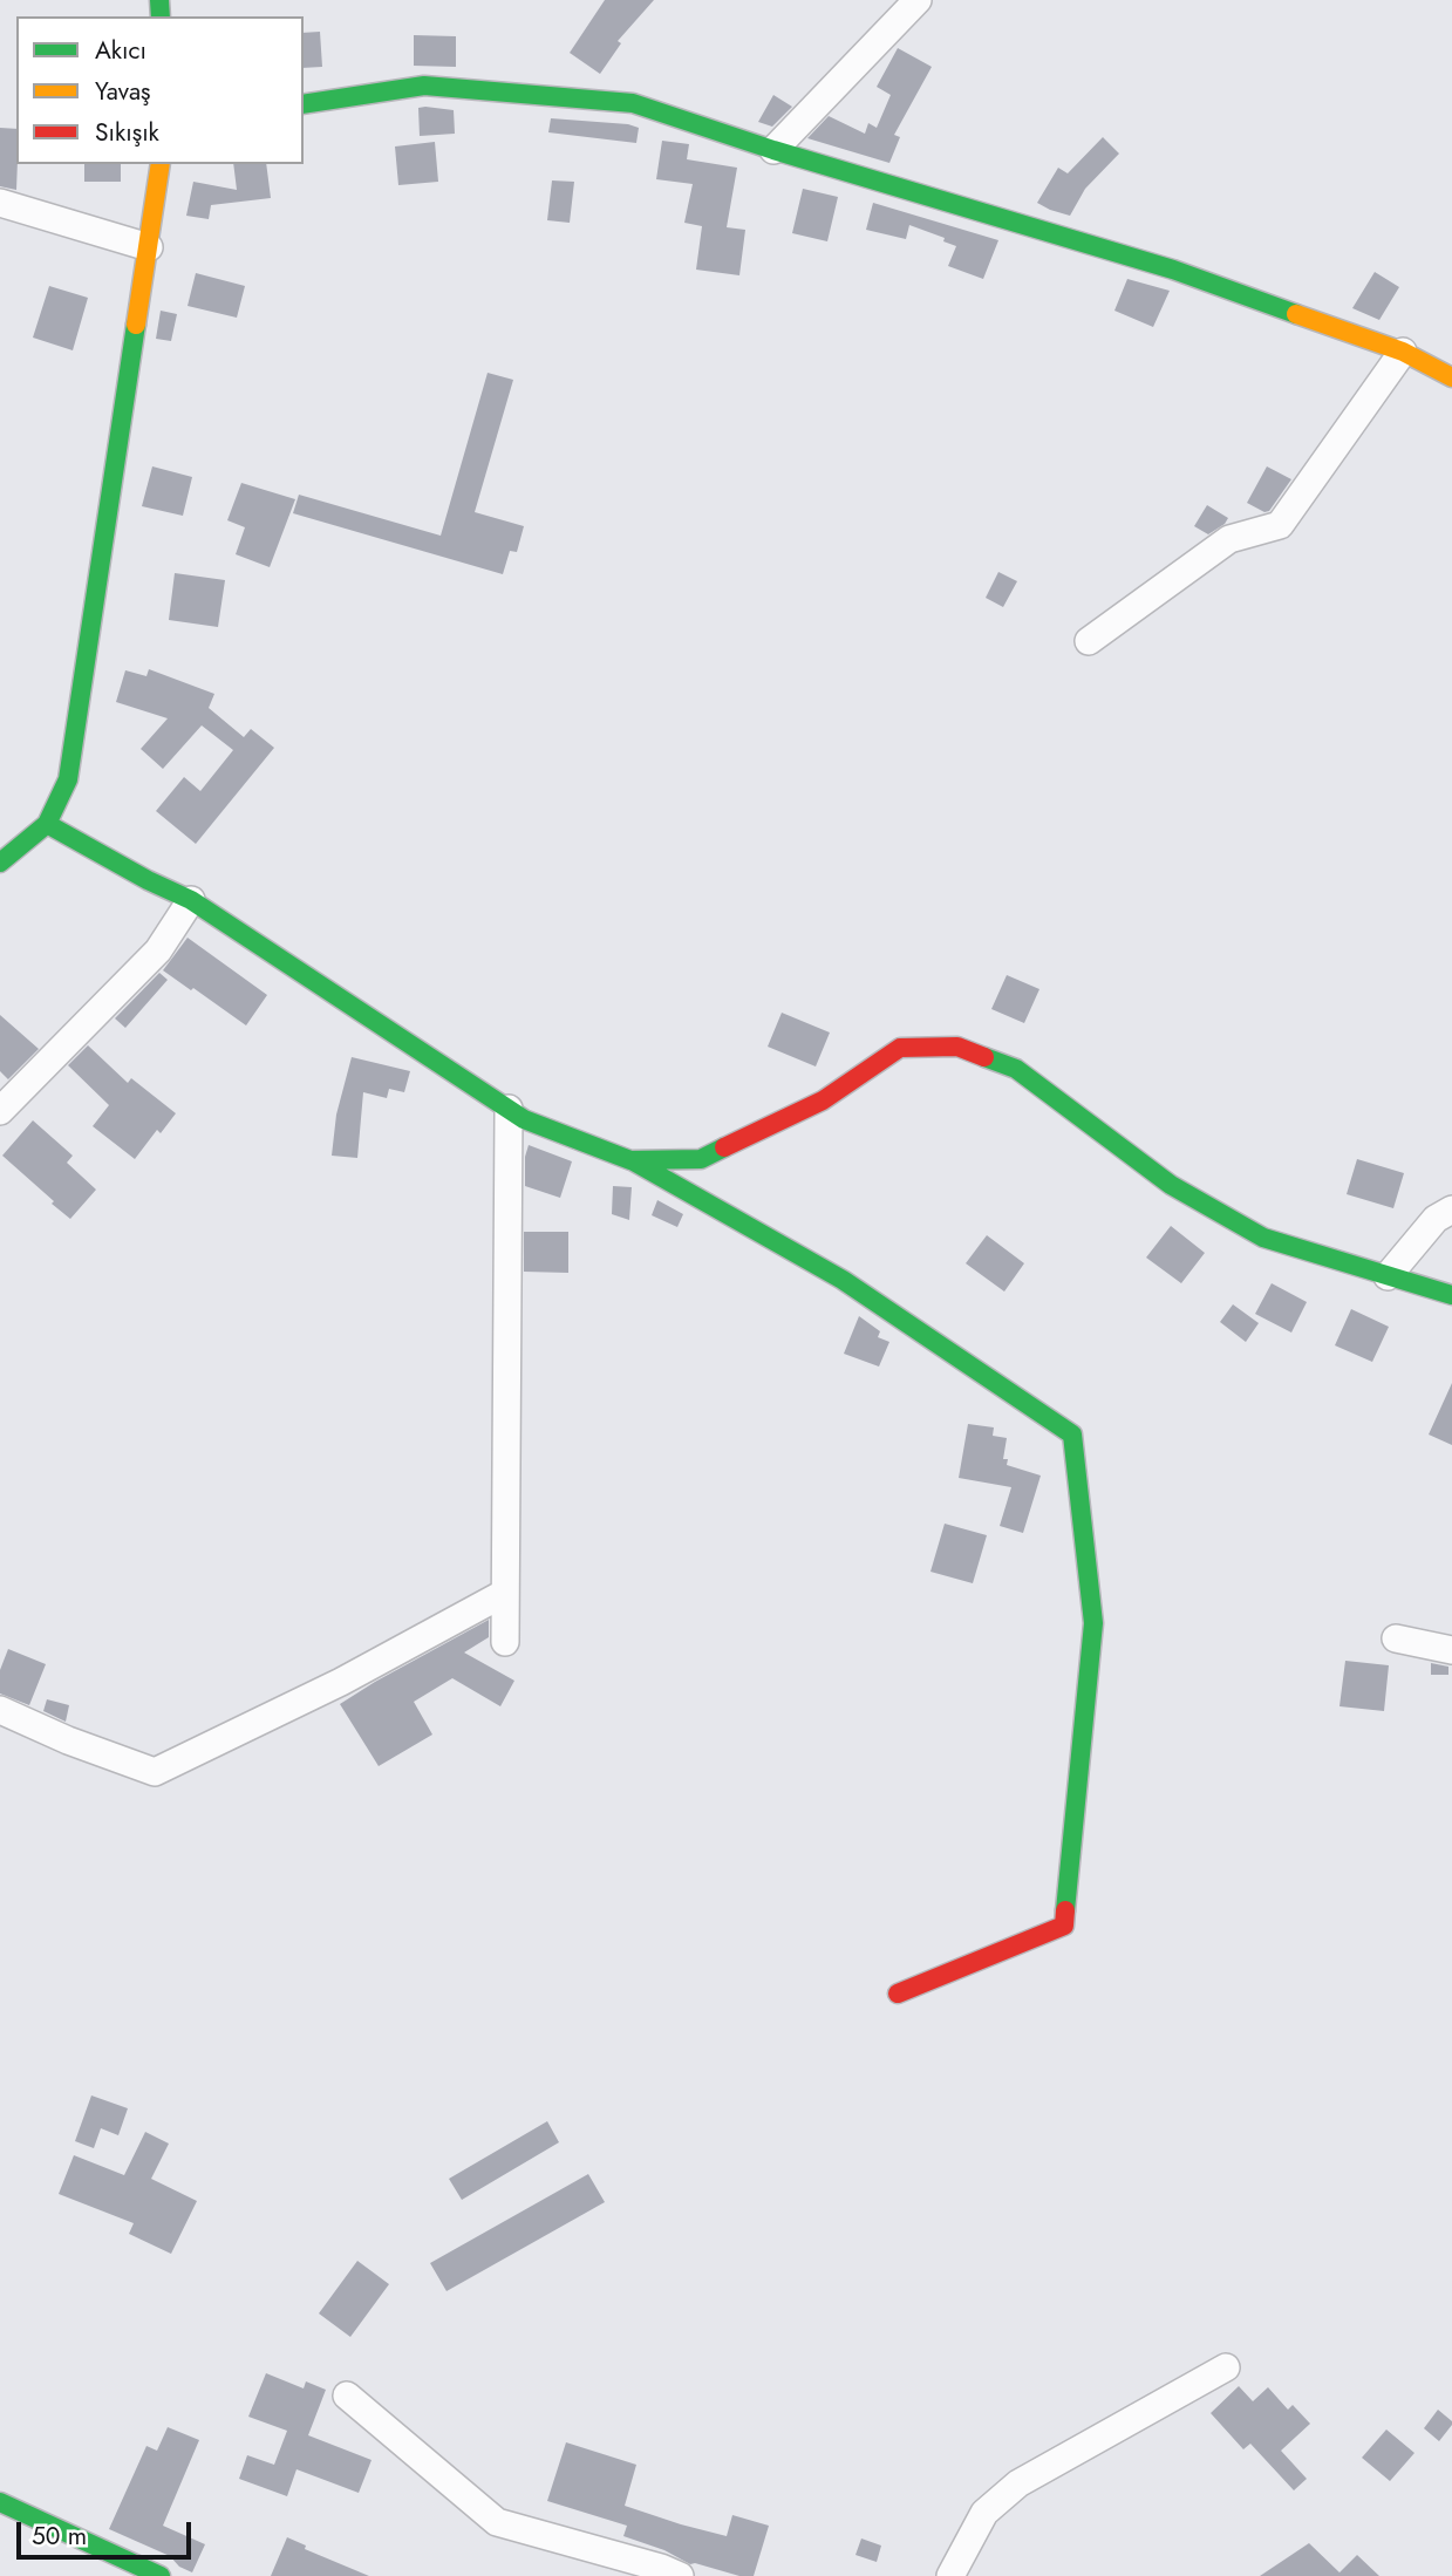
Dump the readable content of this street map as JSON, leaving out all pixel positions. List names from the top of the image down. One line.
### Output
{"legend":["Akıcı","Yavaş","Sıkışık"],"scale_bar":"50 m"}
